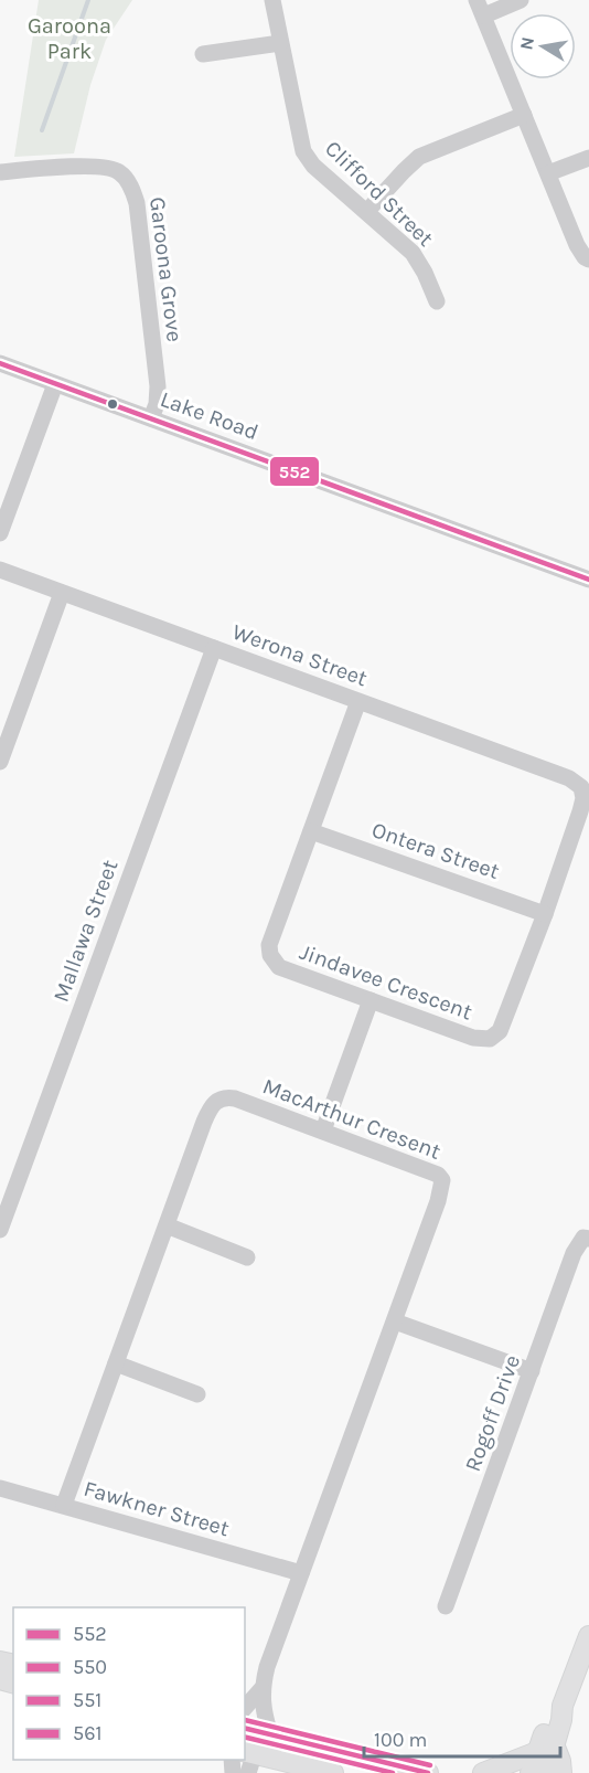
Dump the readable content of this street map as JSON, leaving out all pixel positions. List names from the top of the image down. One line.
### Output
{"streets":{"street":["Clifford Street","Garoona Grove","Lake Road","Werona Street","Ontera Street","Mallawa Street","Jindavee Crescent","MacArthur Cresent","Rogoff Drive","Fawkner Street"]},"crossings":[["Garoona Grove","Lake Road"],["Werona Street","Mallawa Street"],["Werona Street","Jindavee Crescent"],["Ontera Street","Jindavee Crescent"],["MacArthur Cresent","Fawkner Street"]],"parks":["Garoona Park"],"lines":["transit line 552","transit line 561","transit line 550","transit line 551"],"legend":["552","550","551","561"],"scale_bar":"100 m","north":"left"}
